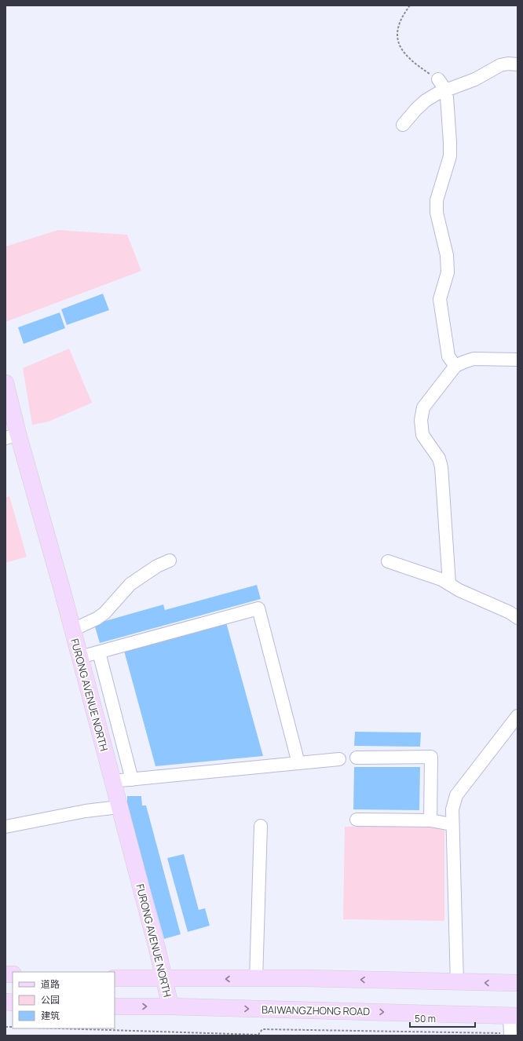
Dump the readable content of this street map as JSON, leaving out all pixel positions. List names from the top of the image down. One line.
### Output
{"streets":{"main road":["FURONG AVENUE NORTH","BAIWANGZHONG ROAD"]},"crossings":[["FURONG AVENUE NORTH","BAIWANGZHONG ROAD"]],"legend":["道路","公园","建筑"],"scale_bar":"50 m"}
